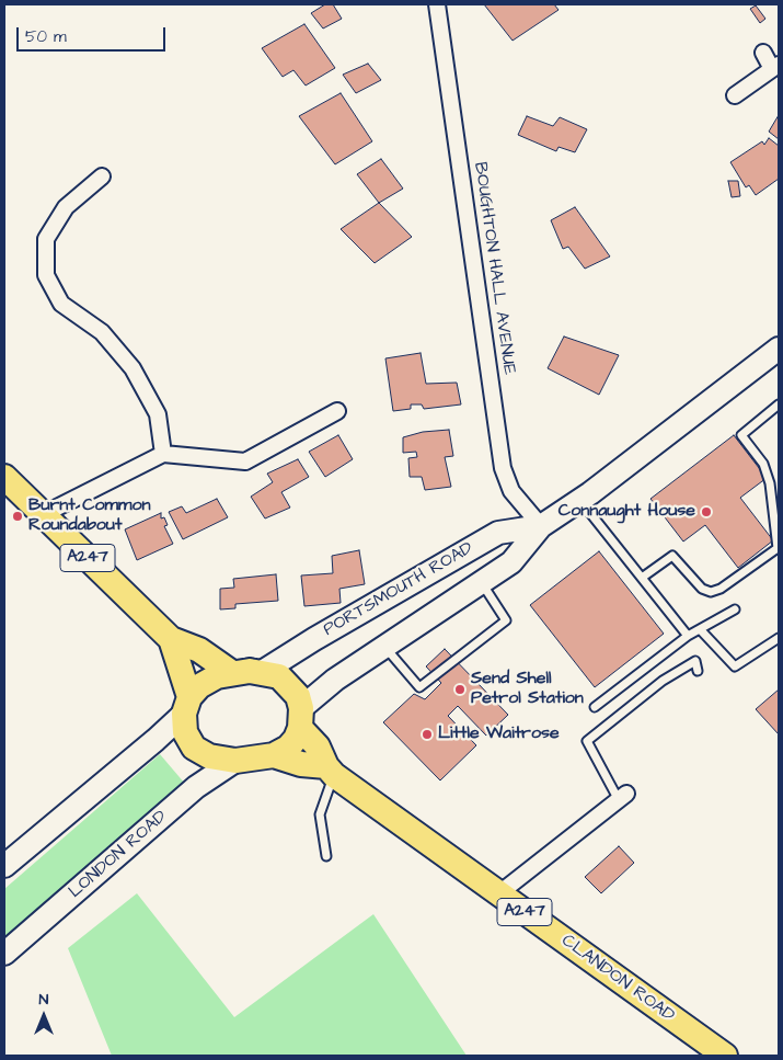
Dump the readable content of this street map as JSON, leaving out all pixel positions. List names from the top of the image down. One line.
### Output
{"streets":{"main road":["A247","PORTSMOUTH ROAD","LONDON ROAD","CLANDON ROAD"],"street":["BOUGHTON HALL AVENUE"]},"crossings":[["BOUGHTON HALL AVENUE","PORTSMOUTH ROAD"],["A247","PORTSMOUTH ROAD"],["A247","LONDON ROAD"],["A247","CLANDON ROAD"],["PORTSMOUTH ROAD","LONDON ROAD"],["PORTSMOUTH ROAD","CLANDON ROAD"],["LONDON ROAD","CLANDON ROAD"]],"places":["Connaught House","Burnt Common Roundabout","Send Shell Petrol Station","Little Waitrose"],"scale_bar":"50 m","north":"top"}
